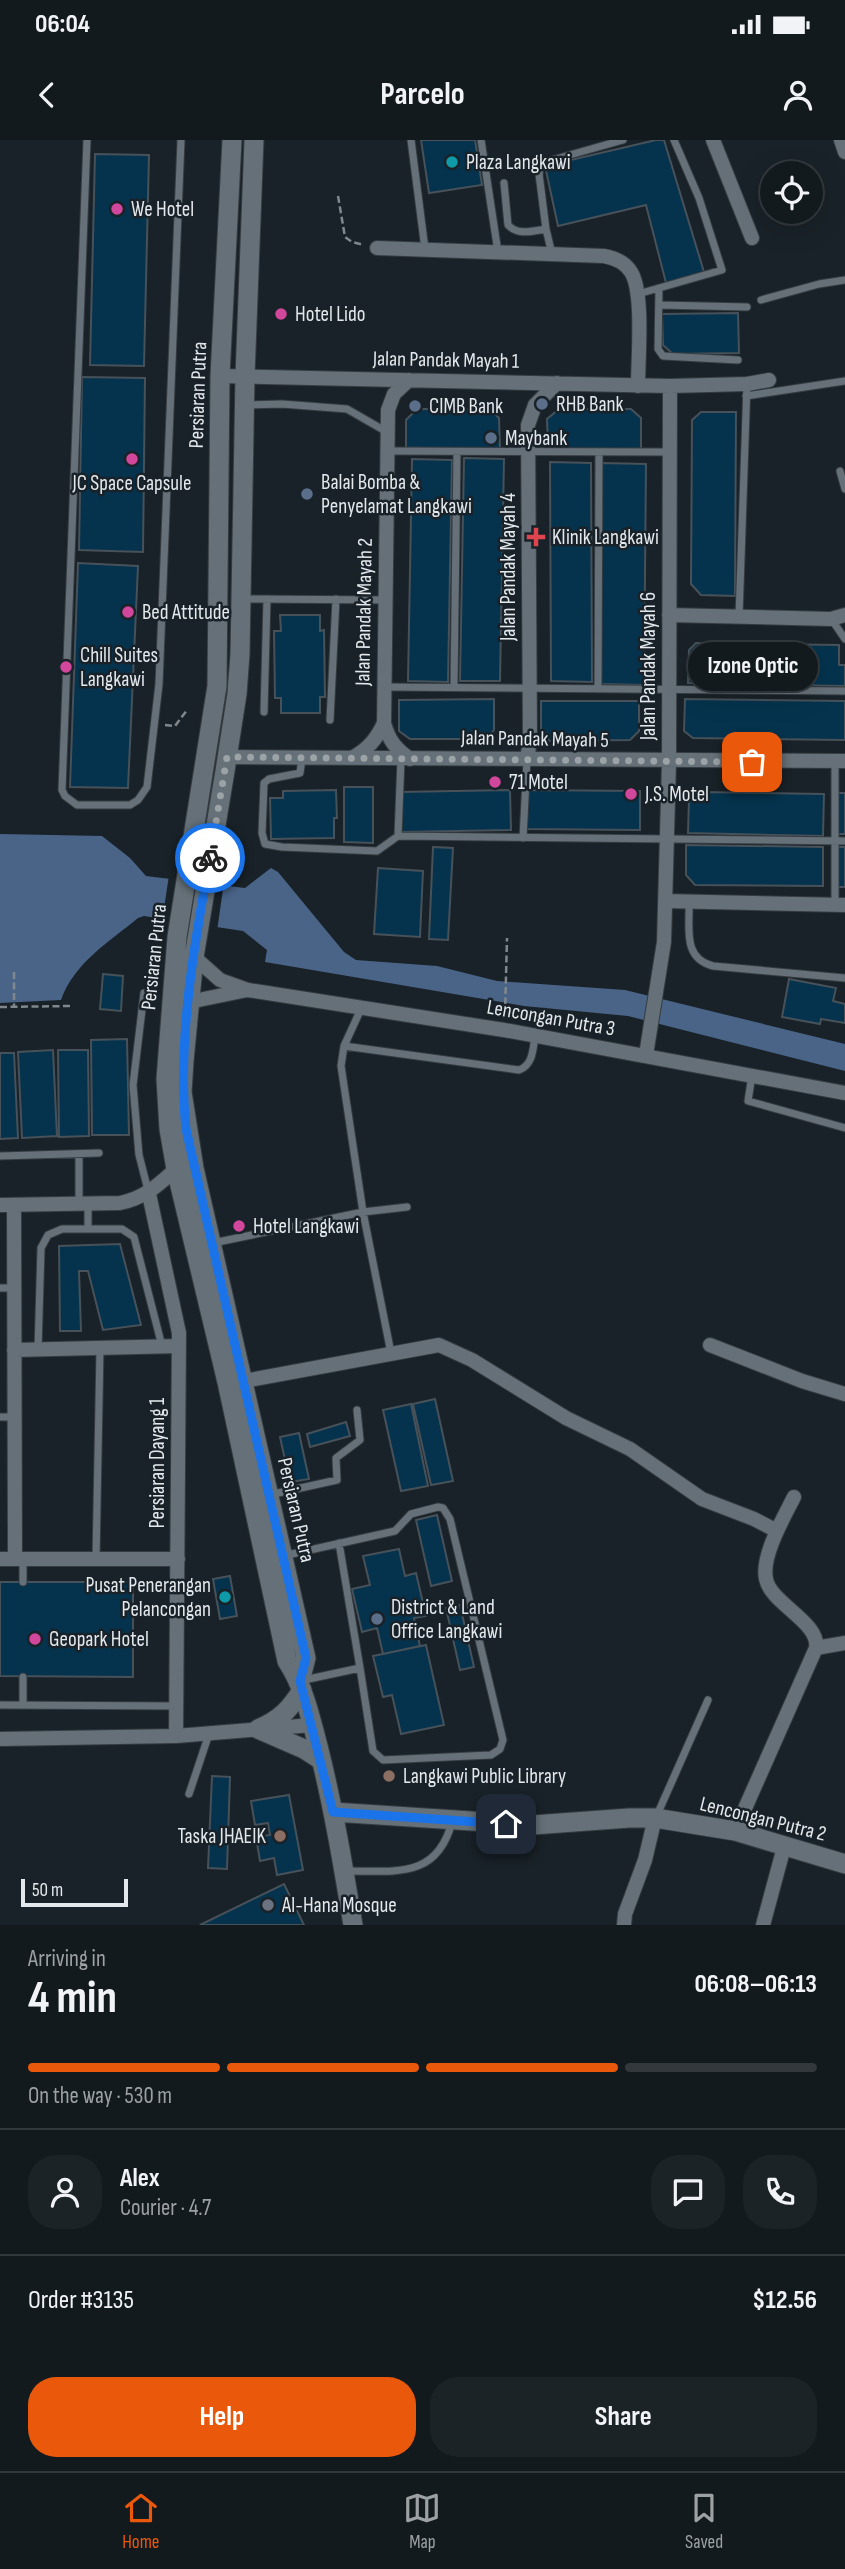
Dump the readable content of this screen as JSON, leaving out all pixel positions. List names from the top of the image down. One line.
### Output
{"streets":{"main road":["Persiaran Putra","Lencongan Putra 2"],"street":["Jalan Pandak Mayah 1","Jalan Pandak Mayah 4","Jalan Pandak Mayah 2","Jalan Pandak Mayah 6","Jalan Pandak Mayah 5","Lencongan Putra 3","Persiaran Dayang 1"]},"crossings":[["Jalan Pandak Mayah 1","Persiaran Putra"],["Jalan Pandak Mayah 1","Jalan Pandak Mayah 4"],["Jalan Pandak Mayah 1","Jalan Pandak Mayah 2"],["Jalan Pandak Mayah 1","Jalan Pandak Mayah 6"],["Persiaran Putra","Jalan Pandak Mayah 5"],["Persiaran Putra","Lencongan Putra 2"],["Jalan Pandak Mayah 4","Jalan Pandak Mayah 5"],["Jalan Pandak Mayah 6","Jalan Pandak Mayah 5"],["Jalan Pandak Mayah 6","Lencongan Putra 3"]],"places":{"other":["Plaza Langkawi","We Hotel","Hotel Lido","RHB Bank","CIMB Bank","Maybank","JC Space Capsule","Balai Bomba & Penyelamat Langkawi","Bed Attitude","Chill Suites Langkawi","Izone Optic","71 Motel","J.S. Motel","Hotel Langkawi","Pusat Penerangan Pelancongan","District & Land Office Langkawi","Geopark Hotel","Langkawi Public Library","Taska JHAEIK","Al-Hana Mosque"],"health":["Klinik Langkawi"]},"scale_bar":"50 m","page":{"status":"06:04","header":"Parcelo","bubble":"Izone Optic","scale":"50 m","heading":["4 min","Arriving in","06:08–06:13"],"panel":["Alex","Courier · 4.7","Order #3135","$12.56"],"bar":"On the way · 530 m","buttons":["Help","Share"],"tabs":["Home","Map","Saved"]}}
